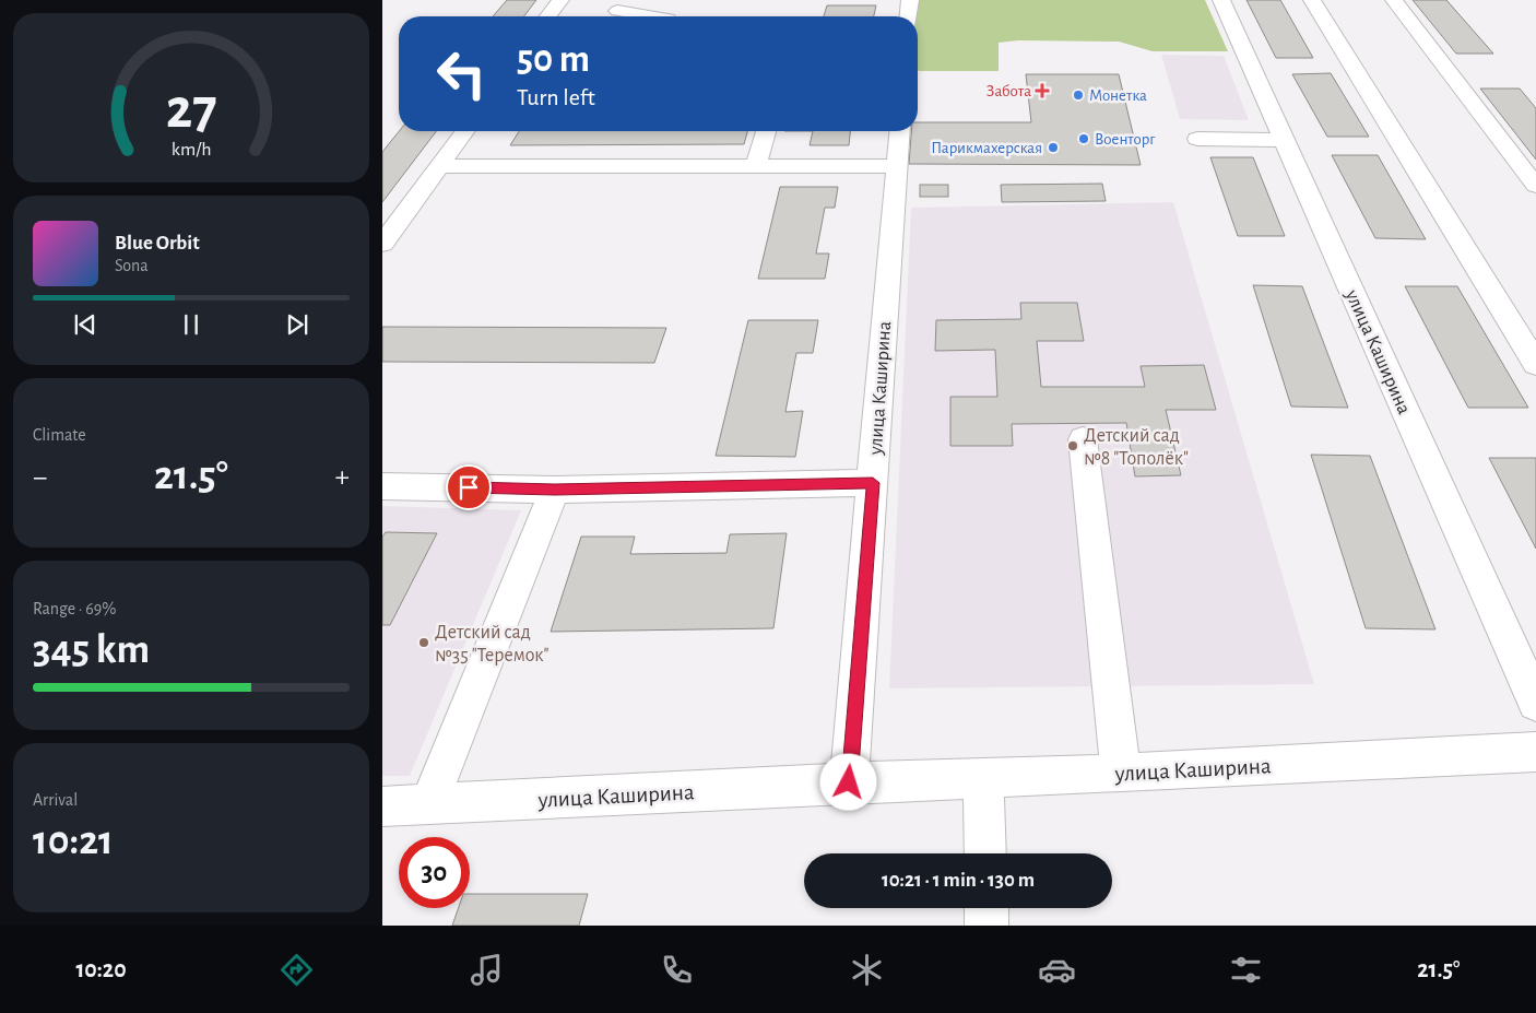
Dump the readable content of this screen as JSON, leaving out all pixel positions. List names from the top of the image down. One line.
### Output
{"streets":{"street":["улица Каширина"]},"places":{"health":["Забота"],"other":["Монетка","Военторг","Парикмахерская","Детский сад №8 \"Тополёк\"","Детский сад №35 \"Теремок\""]},"page":{"turn":["50 m","Turn left"],"song":["Blue Orbit","Sona"],"tile":["Climate",["Range · 69%","345 km"],["Arrival","10:21"]],"heat":["−","21.5°","+"],"limit":"30","trip":"10:21 · 1 min · 130 m","tabs":["10:20","21.5°"],"gauge":["27","km/h"]}}
